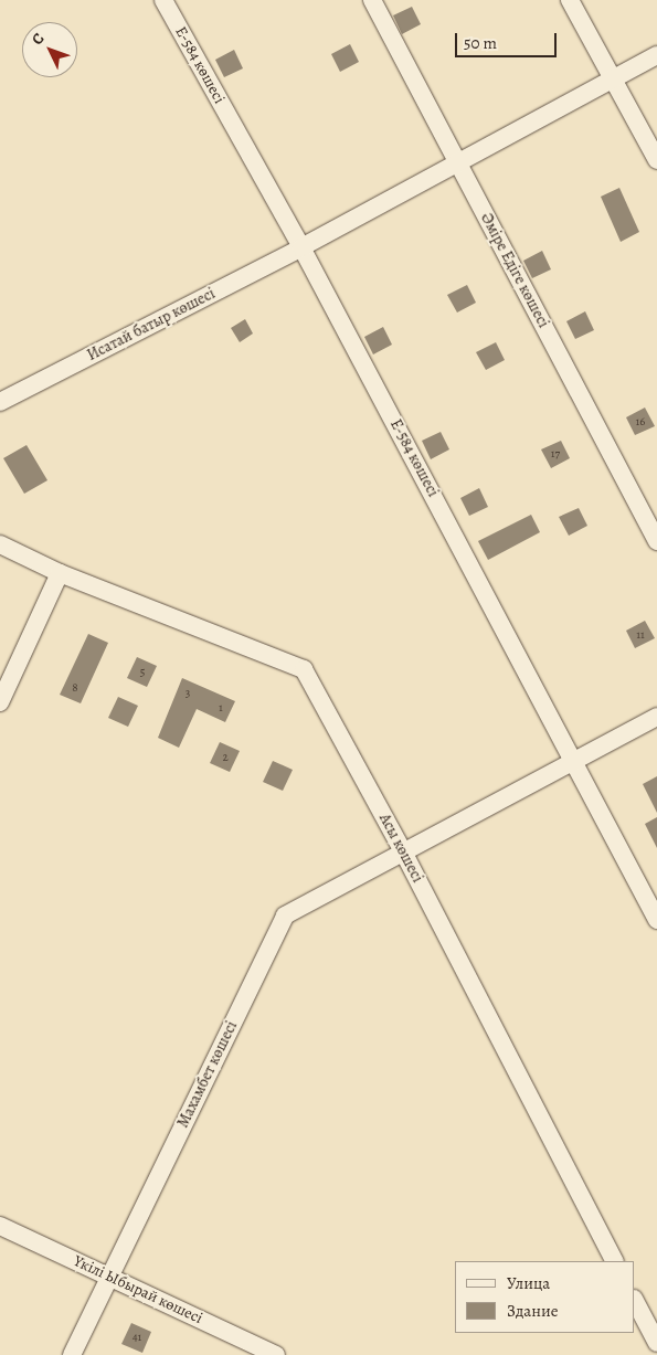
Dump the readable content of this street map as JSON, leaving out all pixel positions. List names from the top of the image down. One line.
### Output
{"streets":{"street":["Е-584 көшесі","Әміре Едіге көшесі","Исатай батыр көшесі","Асы көшесі","Махамбет көшесі","Үкілі Ыбырай көшесі"]},"crossings":[["Е-584 көшесі","Исатай батыр көшесі"],["Е-584 көшесі","Махамбет көшесі"],["Әміре Едіге көшесі","Исатай батыр көшесі"],["Асы көшесі","Махамбет көшесі"],["Махамбет көшесі","Үкілі Ыбырай көшесі"]],"house_numbers":["16","17","11","5","8","3","1","2","41"],"legend":["Улица","Здание"],"scale_bar":"50 m","north":"top left"}
